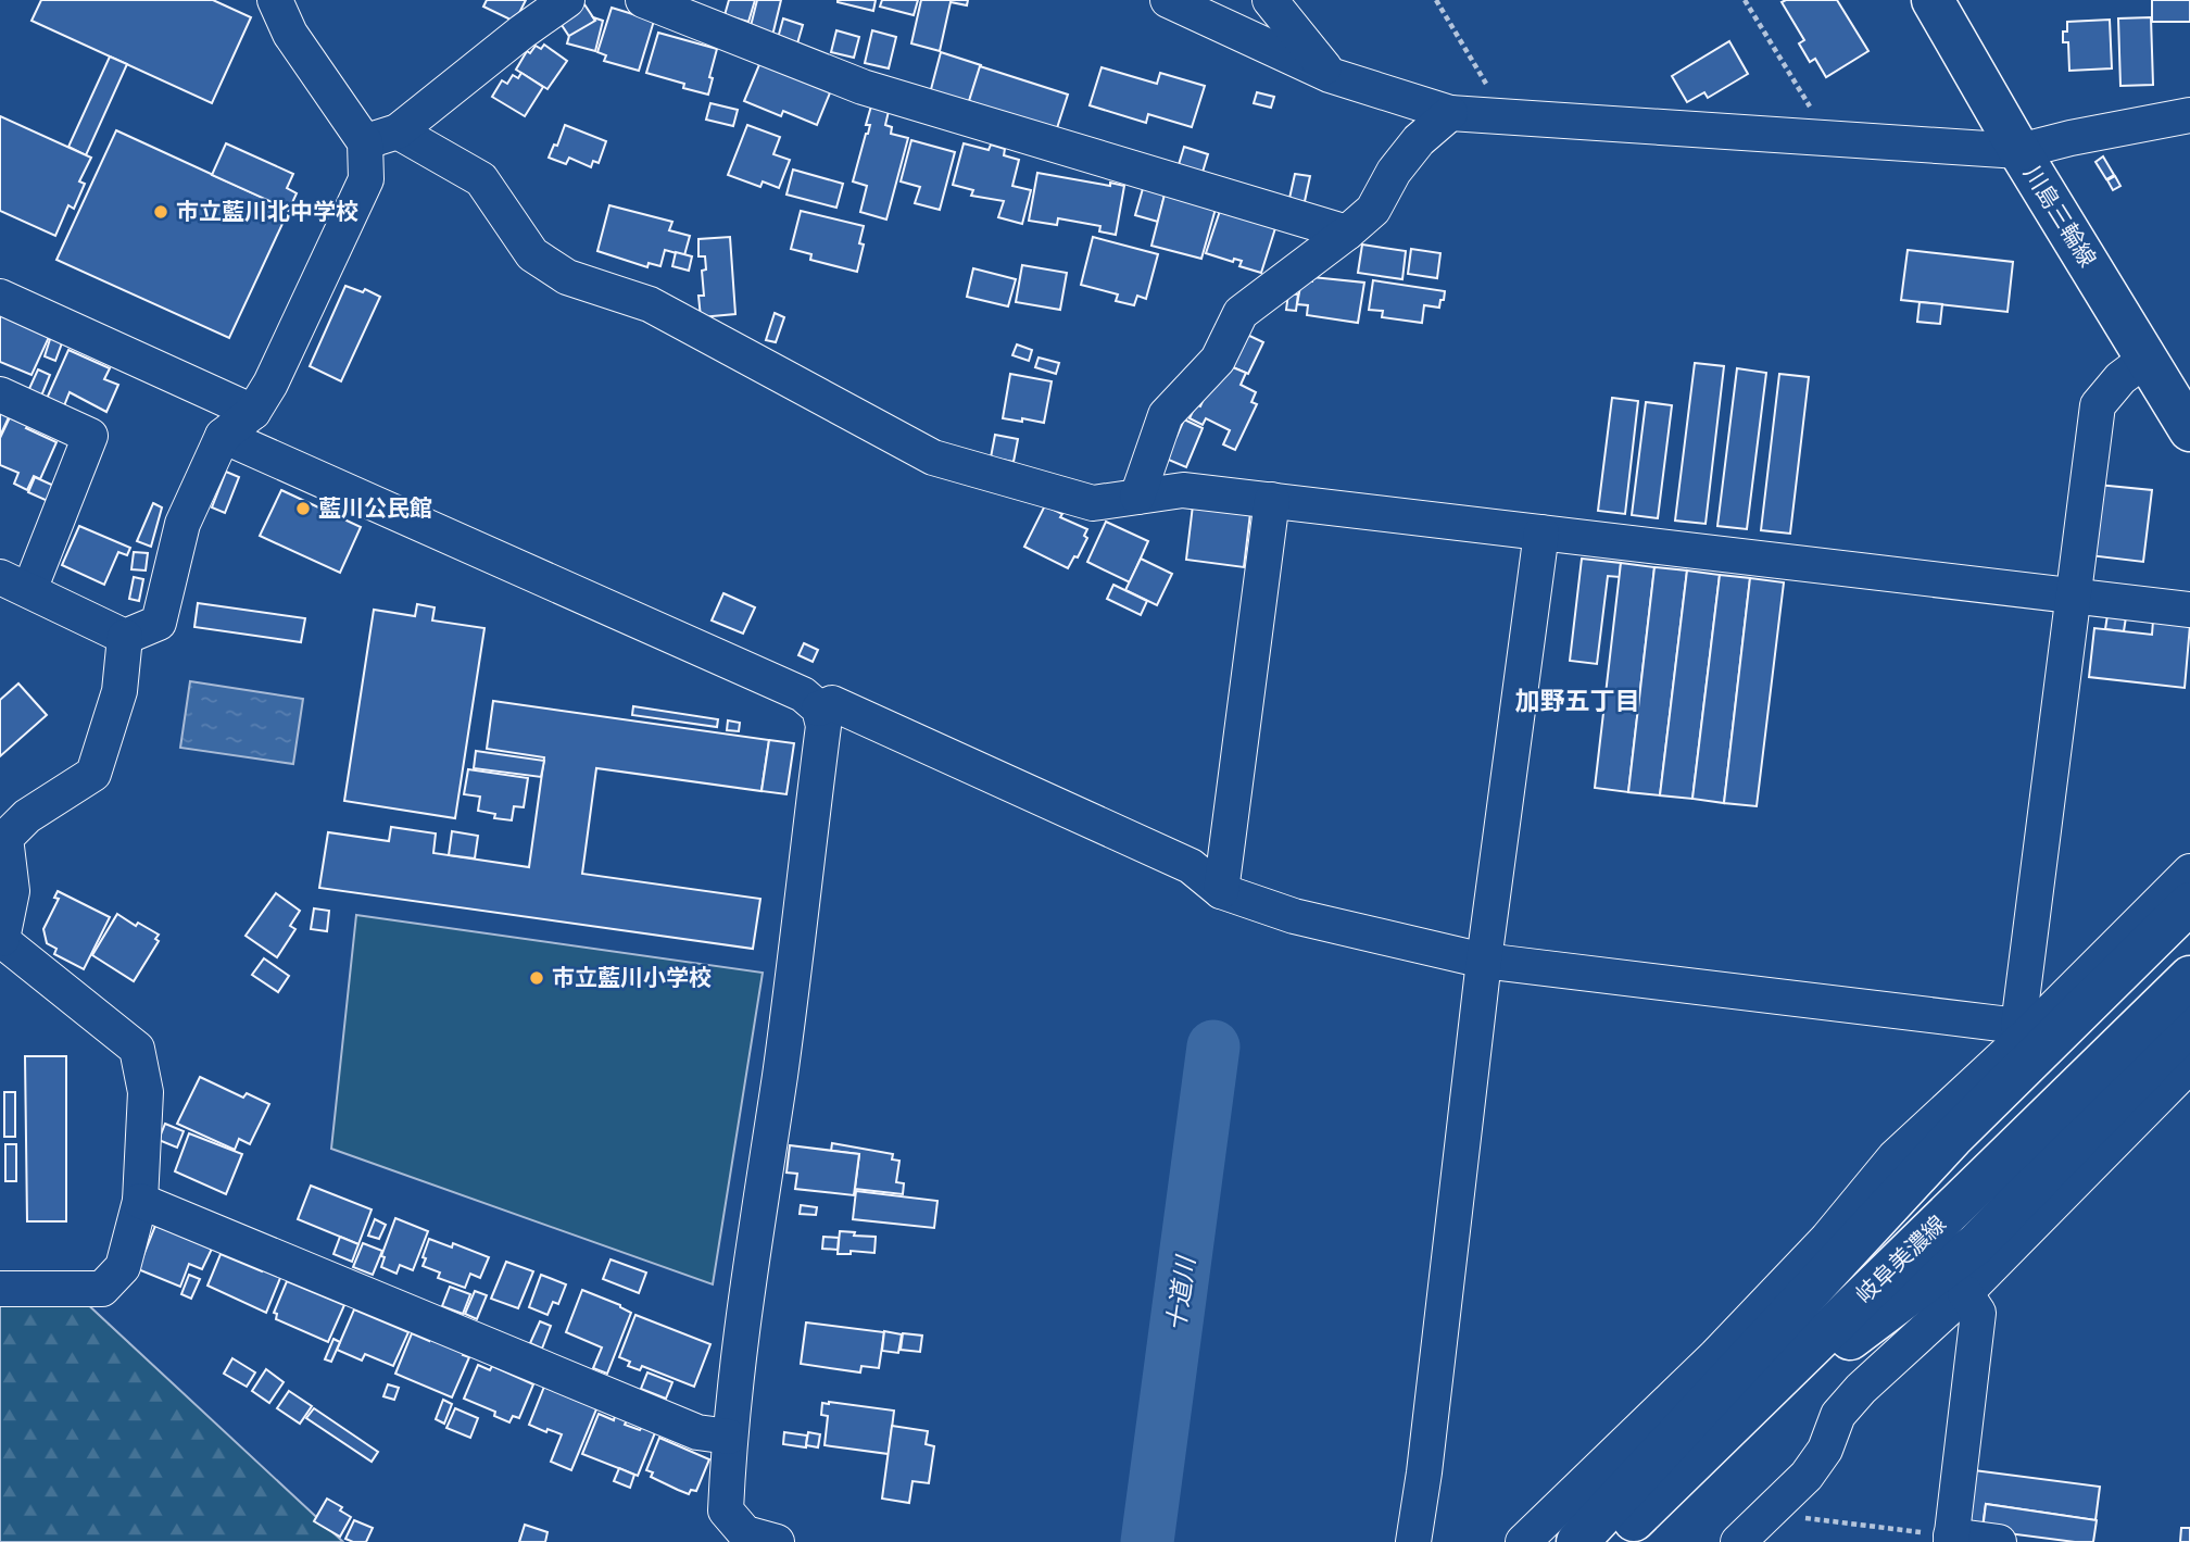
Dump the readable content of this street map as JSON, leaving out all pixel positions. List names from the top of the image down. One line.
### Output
{"streets":{"main road":["川島三輪線","岐阜美濃線"]},"districts":["加野五丁目"],"water":["十道川"],"places":["市立藍川北中学校","藍川公民館","市立藍川小学校"]}
